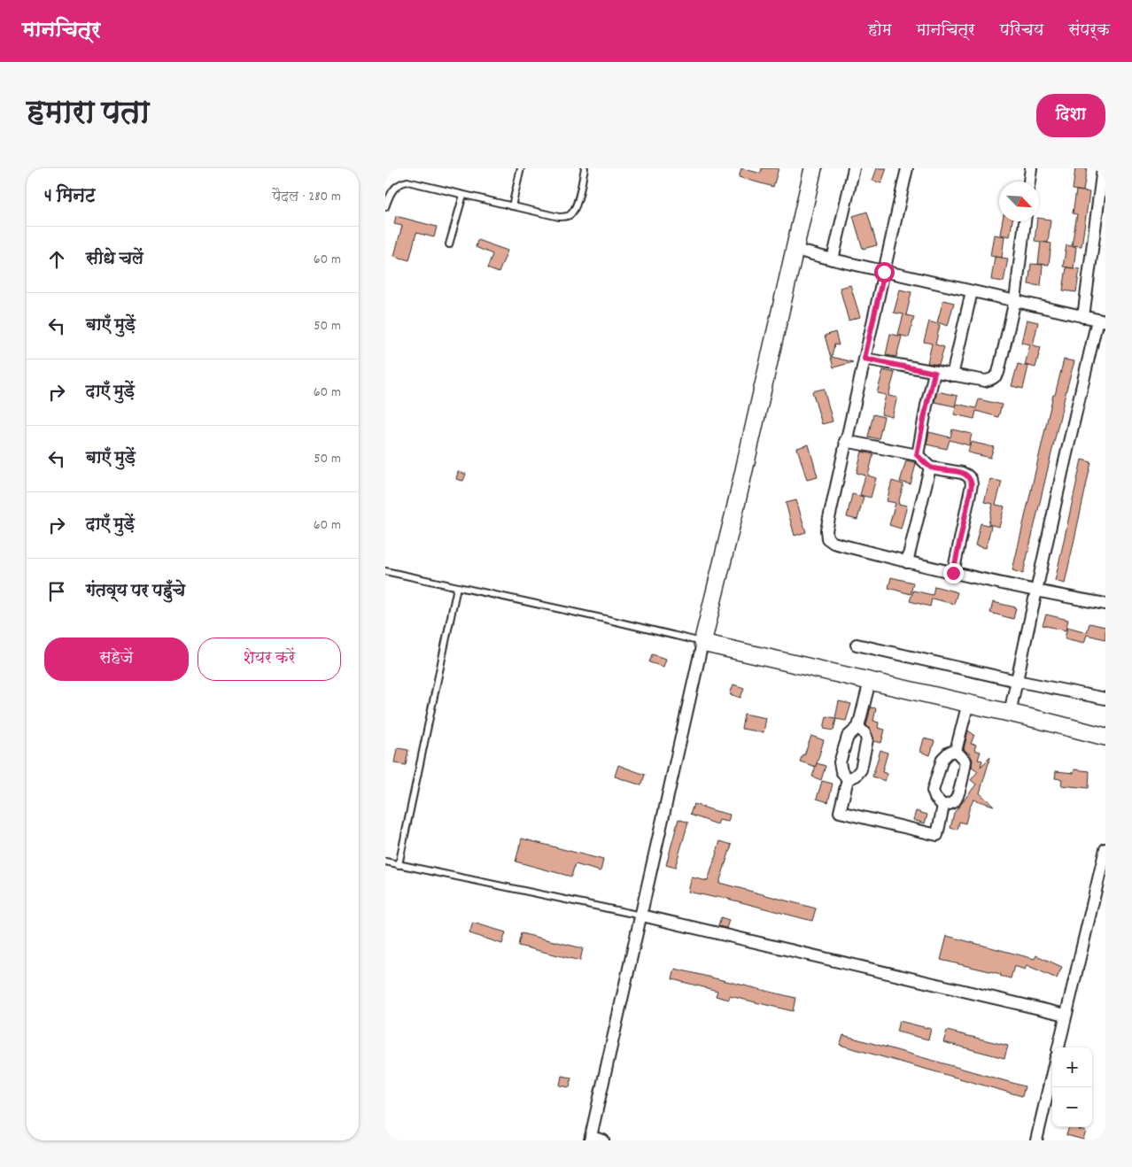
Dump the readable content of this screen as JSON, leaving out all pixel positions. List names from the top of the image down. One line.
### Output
{"north":"bottom right","page":{"header":"मानचित्र","nav":["होम","मानचित्र","परिचय","संपर्क"],"title":"हमारा पता","buttons":["दिशा",["सहेजें","शेयर करें"]],"heading":["4 मिनट","पैदल · 280 m"],"list":[["सीधे चलें","60 m"],["बाएँ मुड़ें","50 m"],["दाएँ मुड़ें","60 m"],["बाएँ मुड़ें","50 m"],["दाएँ मुड़ें","60 m"],"गंतव्य पर पहुँचे"],"map_buttons":["+","−"]}}
